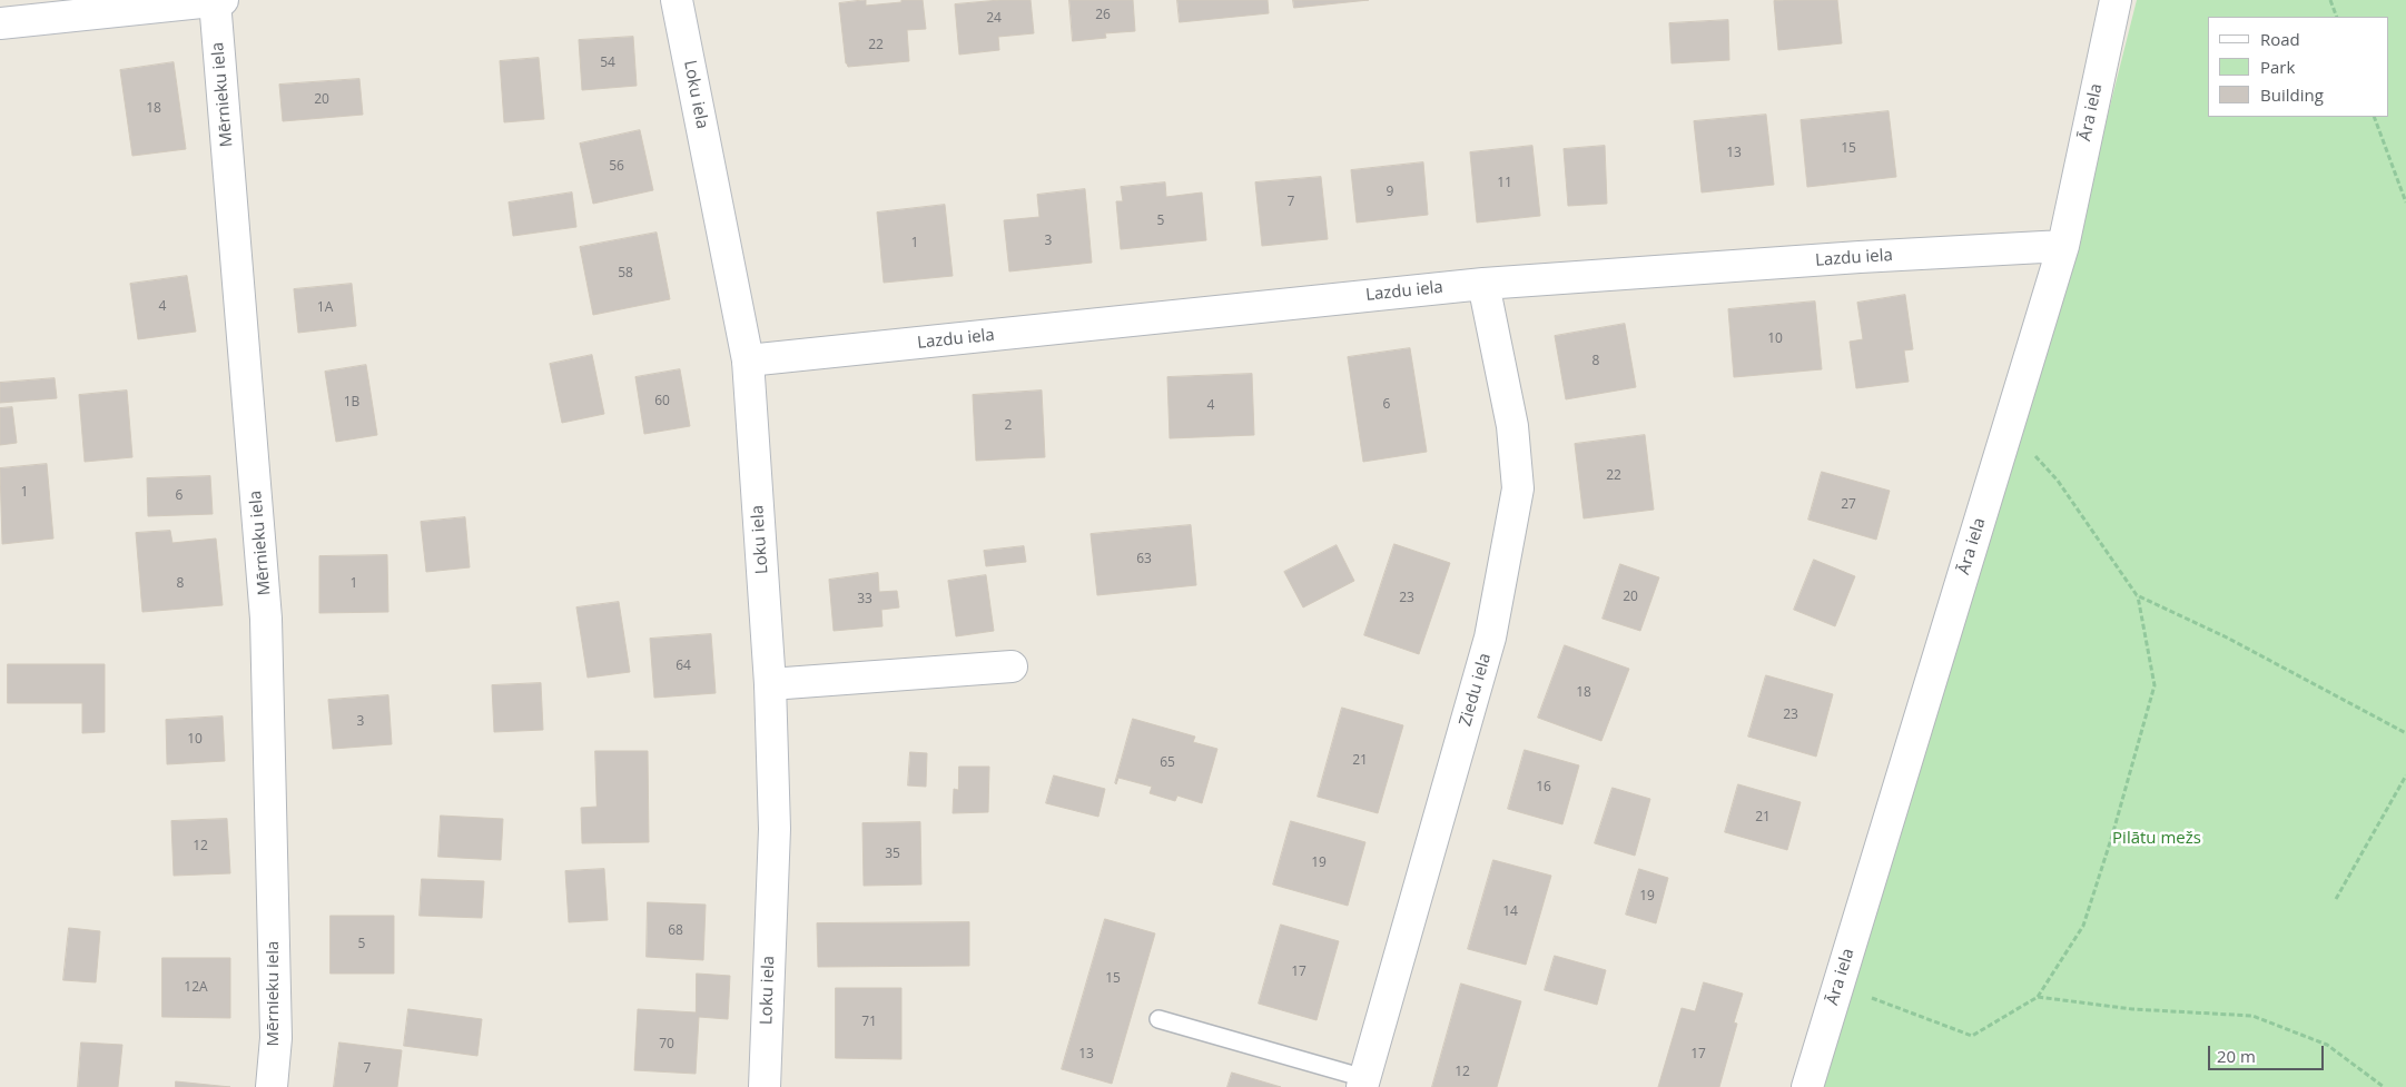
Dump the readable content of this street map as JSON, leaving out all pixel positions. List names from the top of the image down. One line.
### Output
{"streets":{"street":["Mērnieku iela","Loku iela","Āra iela","Lazdu iela","Ziedu iela"]},"crossings":[["Loku iela","Lazdu iela"],["Āra iela","Lazdu iela"],["Lazdu iela","Ziedu iela"]],"parks":["Pilātu mežs"],"house_numbers":["26","24","22","54","20","18","15","13","56","11","9","7","5","3","1","58","4","1A","10","8","60","1B","6","4","2","22","1","6","27","63","8","1","20","23","33","64","18","23","3","10","21","65","16","21","12","35","19","19","14","68","5","17","15","12A","71","70","13","17","7","12"],"legend":["Road","Park","Building"],"scale_bar":"20 m"}
